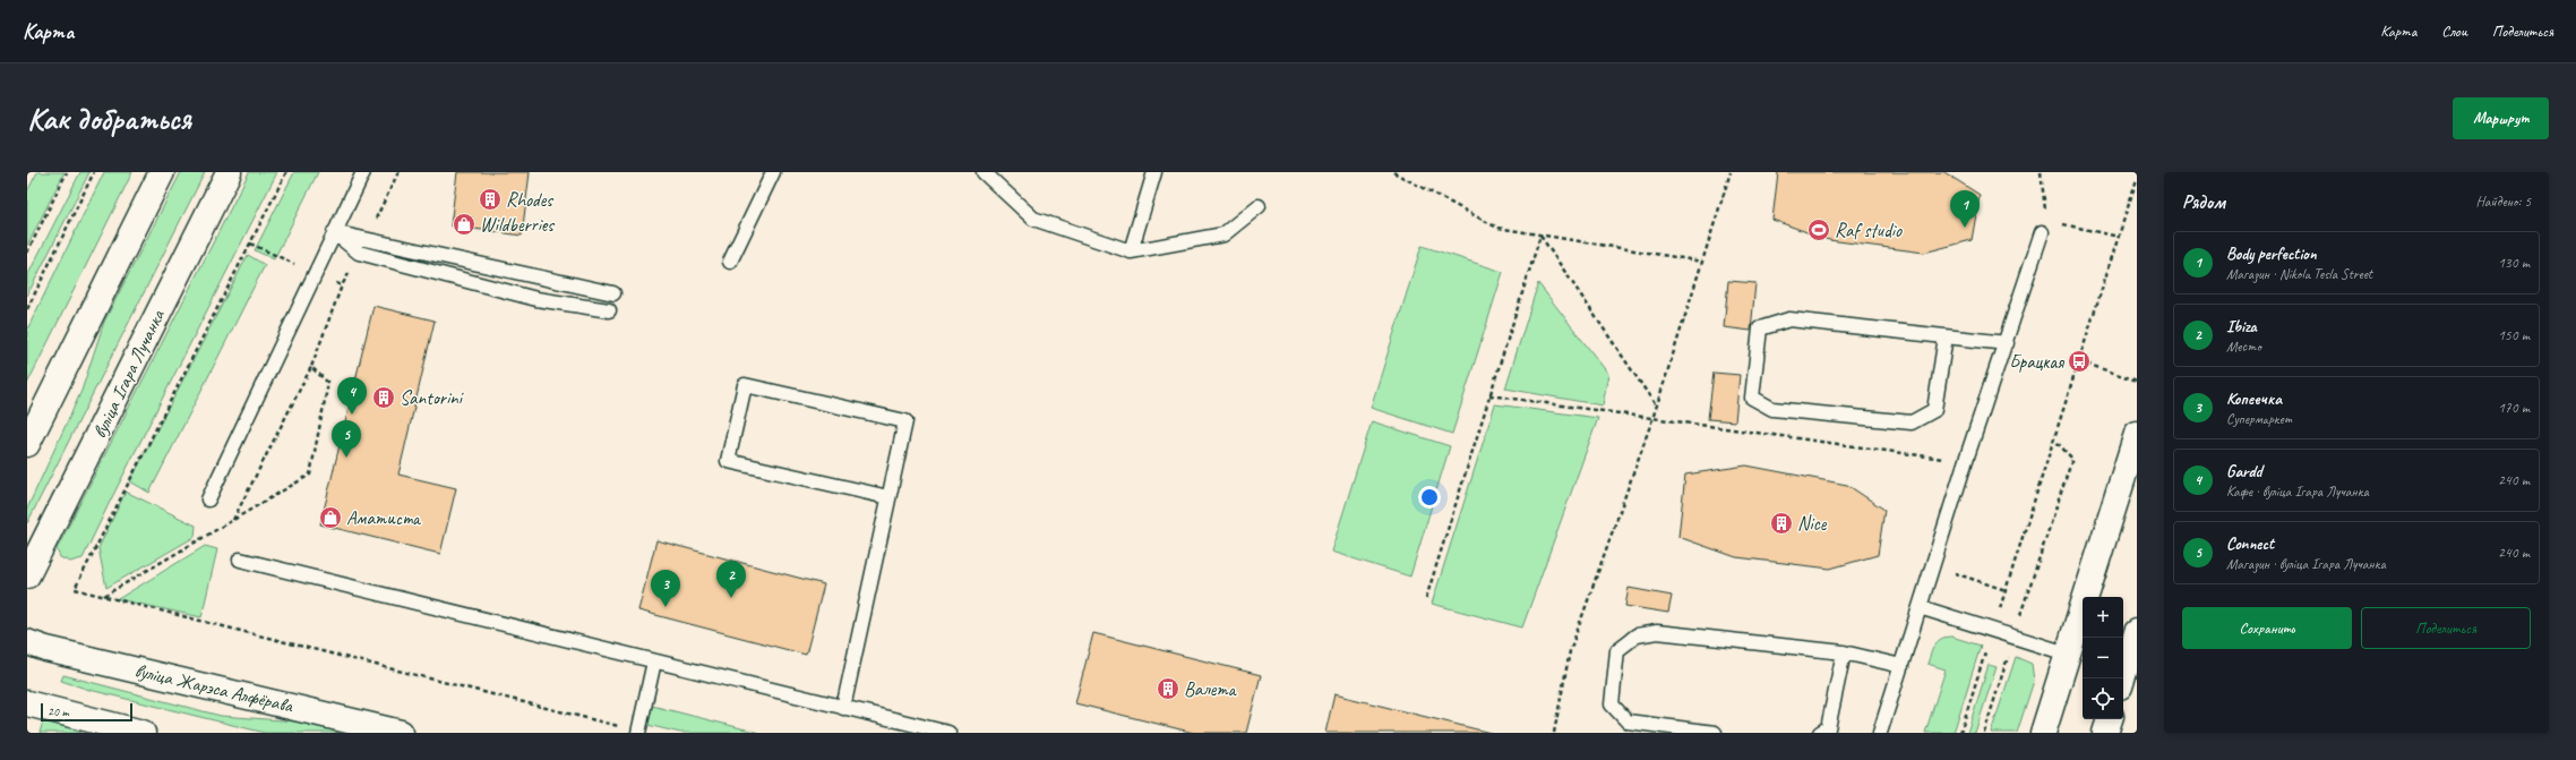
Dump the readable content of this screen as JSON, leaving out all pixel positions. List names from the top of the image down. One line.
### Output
{"streets":{"main road":["вуліца Ігара Лучанка","вуліца Жарэса Алфёрава"]},"places":{"building":["Rhodes","Santorini","Nice","Валета"],"shop":["Wildberries","Аматиста"],"sports":["Raf studio"],"bus stop":["Брацкая"]},"scale_bar":"20 m","page":{"header":"Карта","nav":["Карта","Слои","Поделиться"],"buttons":["Маршрут",["Сохранить","Поделиться"]],"title":"Как добраться","heading":["Рядом","Найдено: 5"],"pins":["1","4","5","2","3"],"list":[{"mark":"1","name":"Body perfection","note":"Магазин · Nikola Tesla Street","value":"130 m"},{"mark":"2","name":"Ibiza","note":"Место","value":"150 m"},{"mark":"3","name":"Копеечка","note":"Супермаркет","value":"170 m"},{"mark":"4","name":"Gardd","note":"Кафе · вуліца Ігара Лучанка","value":"240 m"},{"mark":"5","name":"Connect","note":"Магазин · вуліца Ігара Лучанка","value":"240 m"}],"map_buttons":["+","−"],"scale":"20 m"}}
